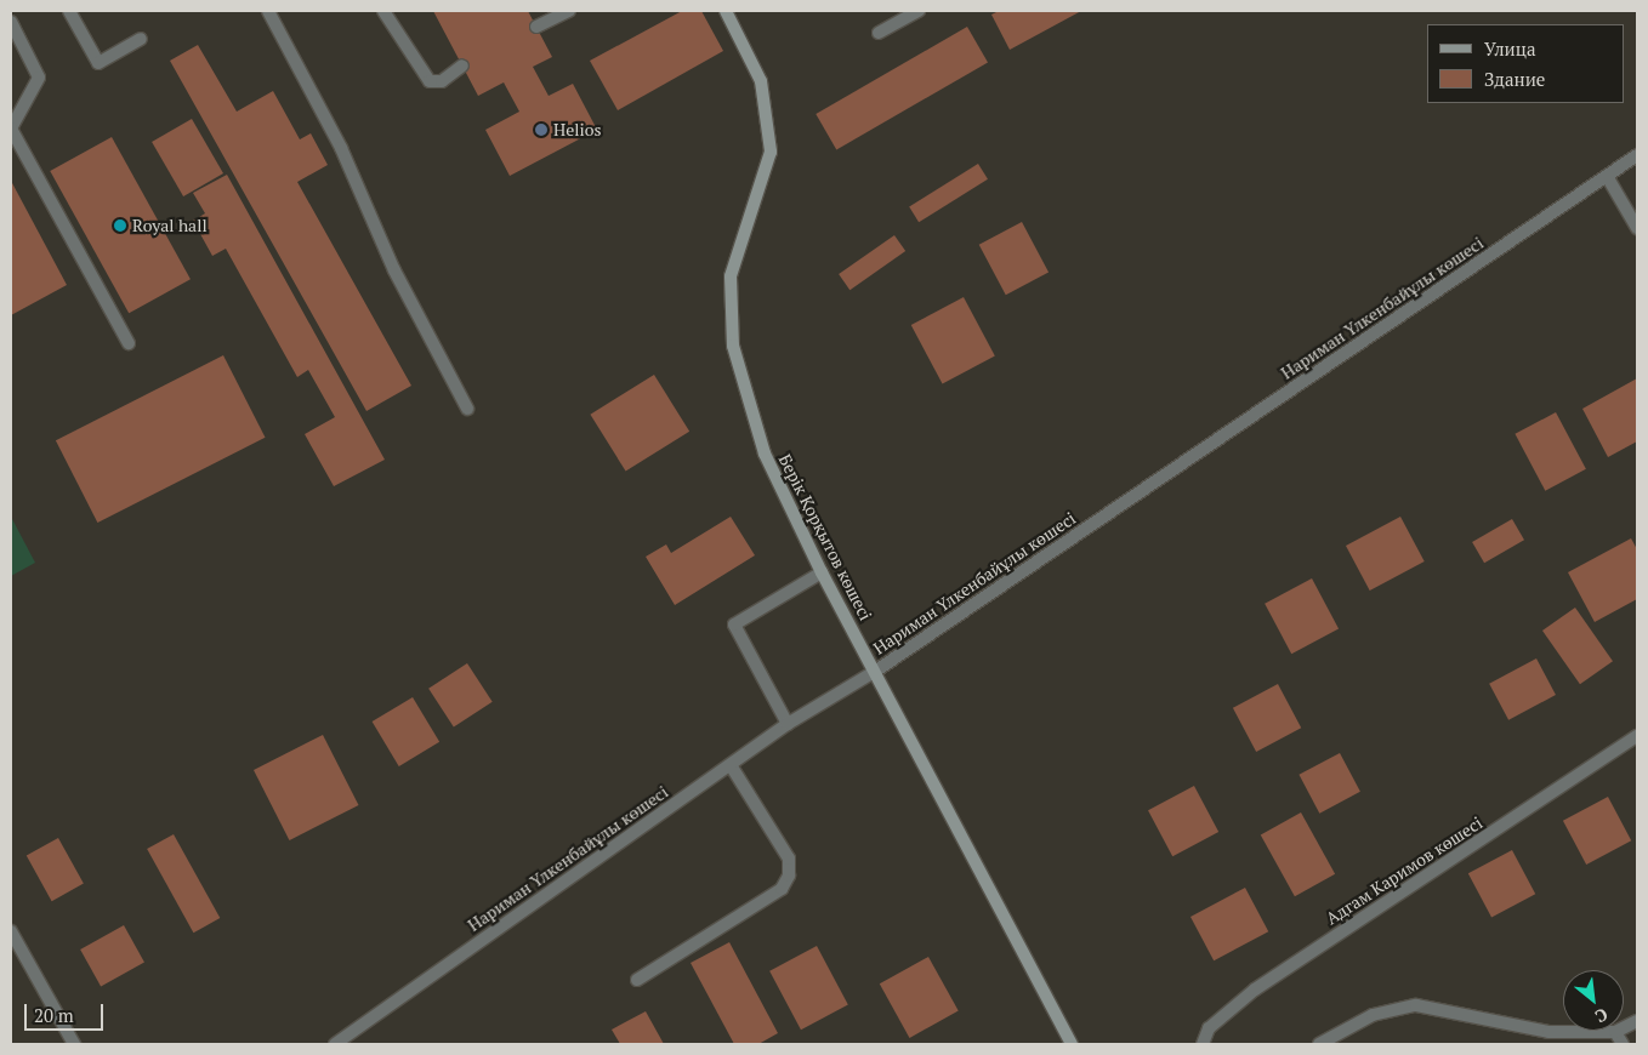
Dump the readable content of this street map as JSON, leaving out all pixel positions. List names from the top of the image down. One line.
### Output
{"streets":{"street":["Нариман Үлкенбайұлы көшесі","Берік Қорқытов көшесі","Адгам Каримов көшесі"]},"crossings":[["Нариман Үлкенбайұлы көшесі","Берік Қорқытов көшесі"]],"places":["Helios","Royal hall"],"legend":["Улица","Здание"],"scale_bar":"20 m","north":"bottom right"}
